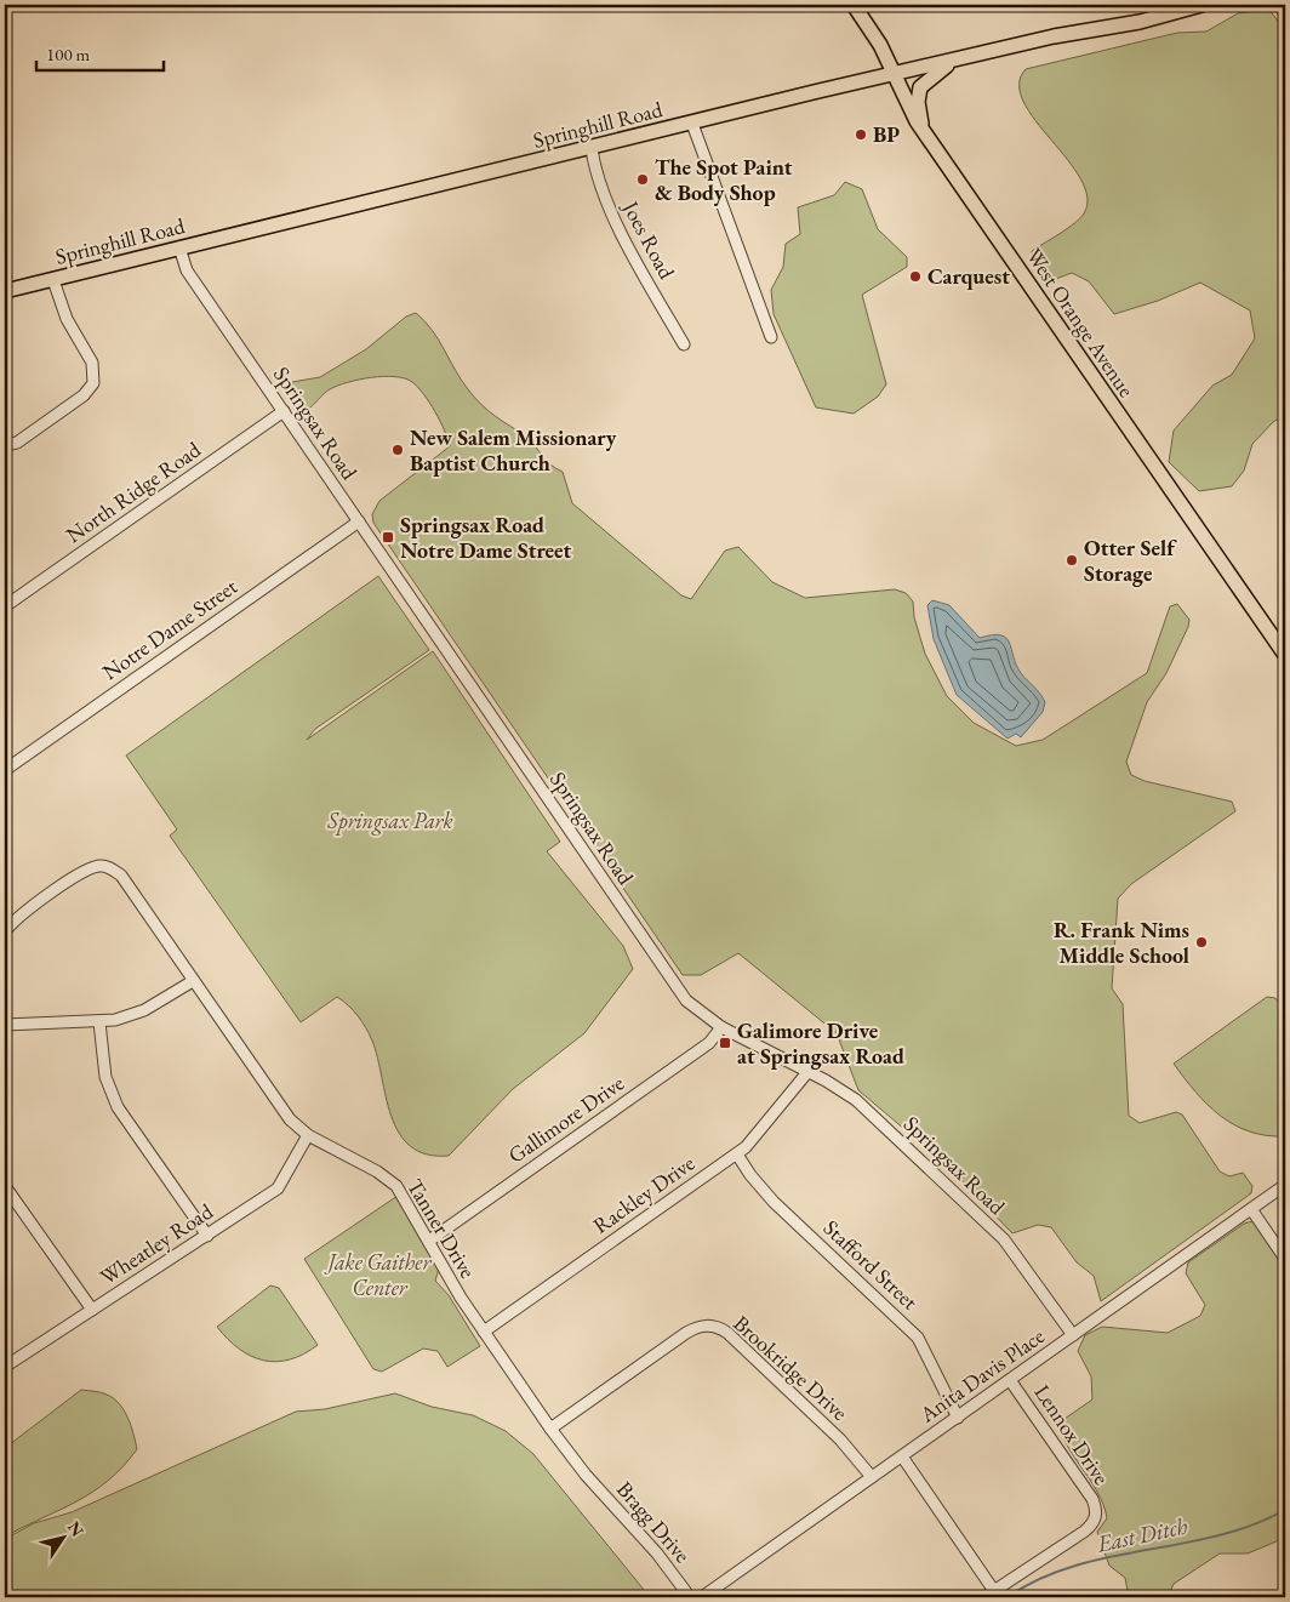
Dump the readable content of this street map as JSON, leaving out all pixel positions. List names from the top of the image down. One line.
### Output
{"streets":{"main road":["Springhill Road","West Orange Avenue"],"street":["Joes Road","Springsax Road","North Ridge Road","Notre Dame Street","Gallimore Drive","Rackley Drive","Tanner Drive","Wheatley Road","Stafford Street","Brookridge Drive","Anita Davis Place","Lennox Drive","Bragg Drive"]},"crossings":[["Springhill Road","Joes Road"],["Springhill Road","West Orange Avenue"],["Springhill Road","Springsax Road"],["Springsax Road","North Ridge Road"],["Springsax Road","Notre Dame Street"],["Springsax Road","Gallimore Drive"],["Springsax Road","Rackley Drive"],["Springsax Road","Anita Davis Place"],["Gallimore Drive","Tanner Drive"],["Rackley Drive","Tanner Drive"],["Rackley Drive","Stafford Street"],["Tanner Drive","Wheatley Road"],["Tanner Drive","Brookridge Drive"],["Tanner Drive","Bragg Drive"],["Stafford Street","Anita Davis Place"],["Brookridge Drive","Anita Davis Place"],["Anita Davis Place","Lennox Drive"]],"water":["East Ditch"],"parks":["Springsax Park","Jake Gaither Center"],"places":{"other":["BP","The Spot Paint & Body Shop","Carquest","New Salem Missionary Baptist Church","Otter Self Storage","R. Frank Nims Middle School"],"transit":["Springsax Road Notre Dame Street","Galimore Drive at Springsax Road"]},"scale_bar":"100 m","north":"top right"}
